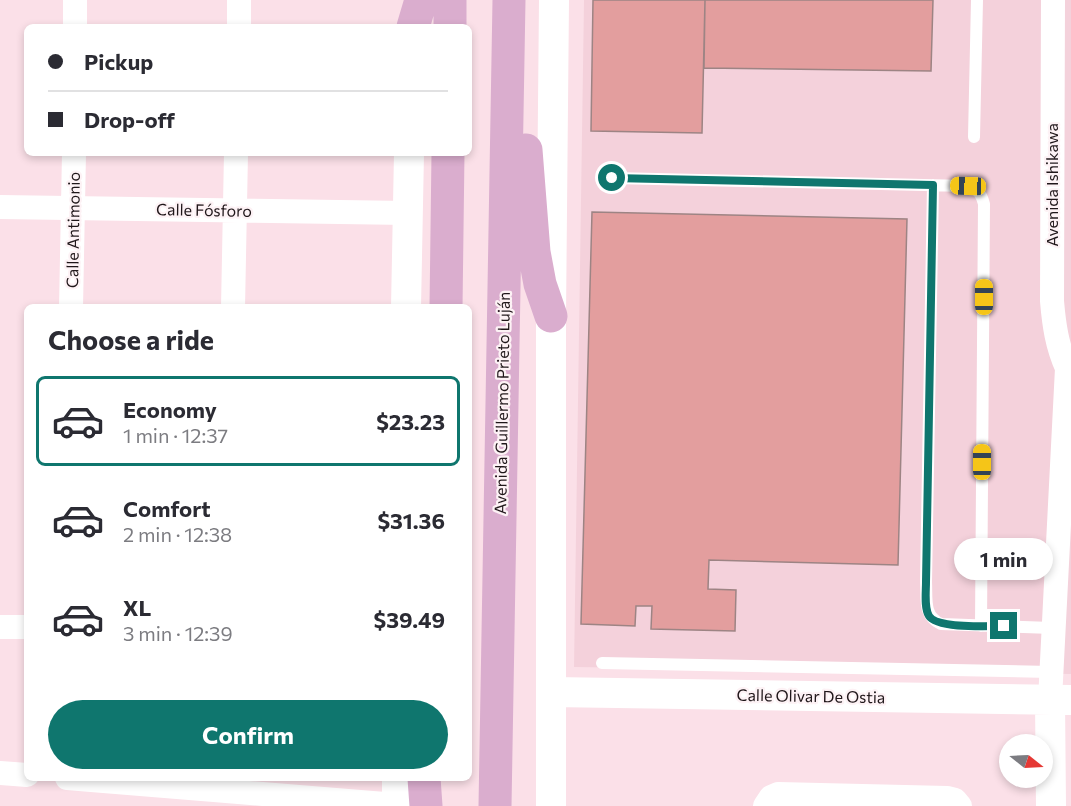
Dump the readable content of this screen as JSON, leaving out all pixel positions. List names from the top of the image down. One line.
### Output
{"streets":{"main road":["Avenida Guillermo Prieto Luján"],"street":["Avenida Ishikawa","Calle Fósforo","Calle Antimonio","Calle Olivar De Ostia"]},"crossings":[["Avenida Ishikawa","Calle Olivar De Ostia"],["Calle Fósforo","Calle Antimonio"]],"north":"right","page":{"banner":["Pickup","Drop-off"],"heading":"Choose a ride","list":[{"name":"Economy","note":"1 min · 12:37","value":"$23.23"},{"name":"Comfort","note":"2 min · 12:38","value":"$31.36"},{"name":"XL","note":"3 min · 12:39","value":"$39.49"}],"bubble":"1 min","buttons":"Confirm"}}
